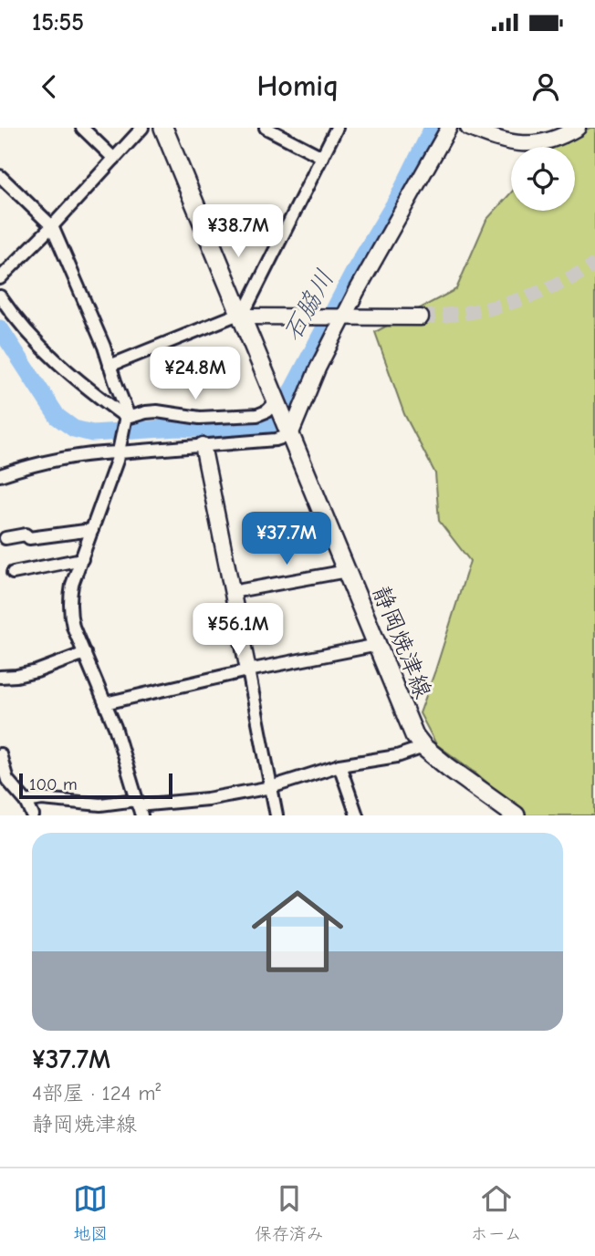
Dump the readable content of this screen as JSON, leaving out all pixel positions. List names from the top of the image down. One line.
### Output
{"streets":{"main road":["静岡焼津線"]},"water":["石脇川"],"scale_bar":"100 m","page":{"status":"15:55","header":"Homiq","price":["¥38.7M","¥24.8M","¥37.7M","¥56.1M"],"scale":"100 m","list":[{"name":"¥37.7M","note":"4部屋 · 124 m² · 静岡焼津線"}],"tabs":["地図","保存済み","ホーム"]}}
